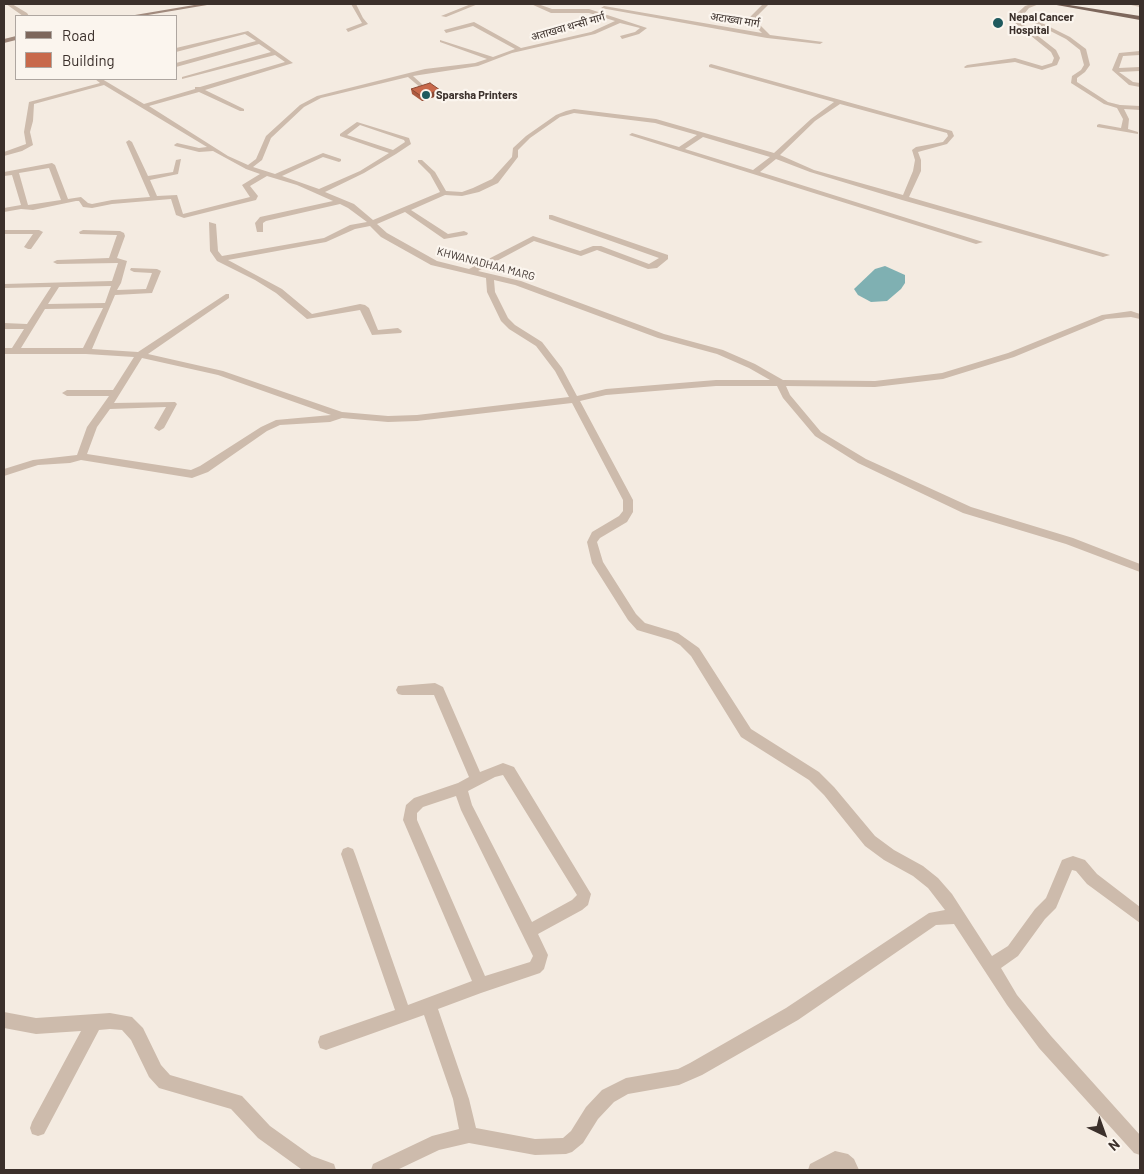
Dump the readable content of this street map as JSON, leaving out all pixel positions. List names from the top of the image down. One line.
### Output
{"streets":{"street":["अटाख्वा मार्ग","अताखवा थन्सी मार्ग","KHWANADHAA MARG"]},"crossings":[["अताखवा थन्सी मार्ग","KHWANADHAA MARG"]],"places":["Nepal Cancer Hospital","Sparsha Printers"],"legend":["Road","Building"],"north":"bottom right"}
